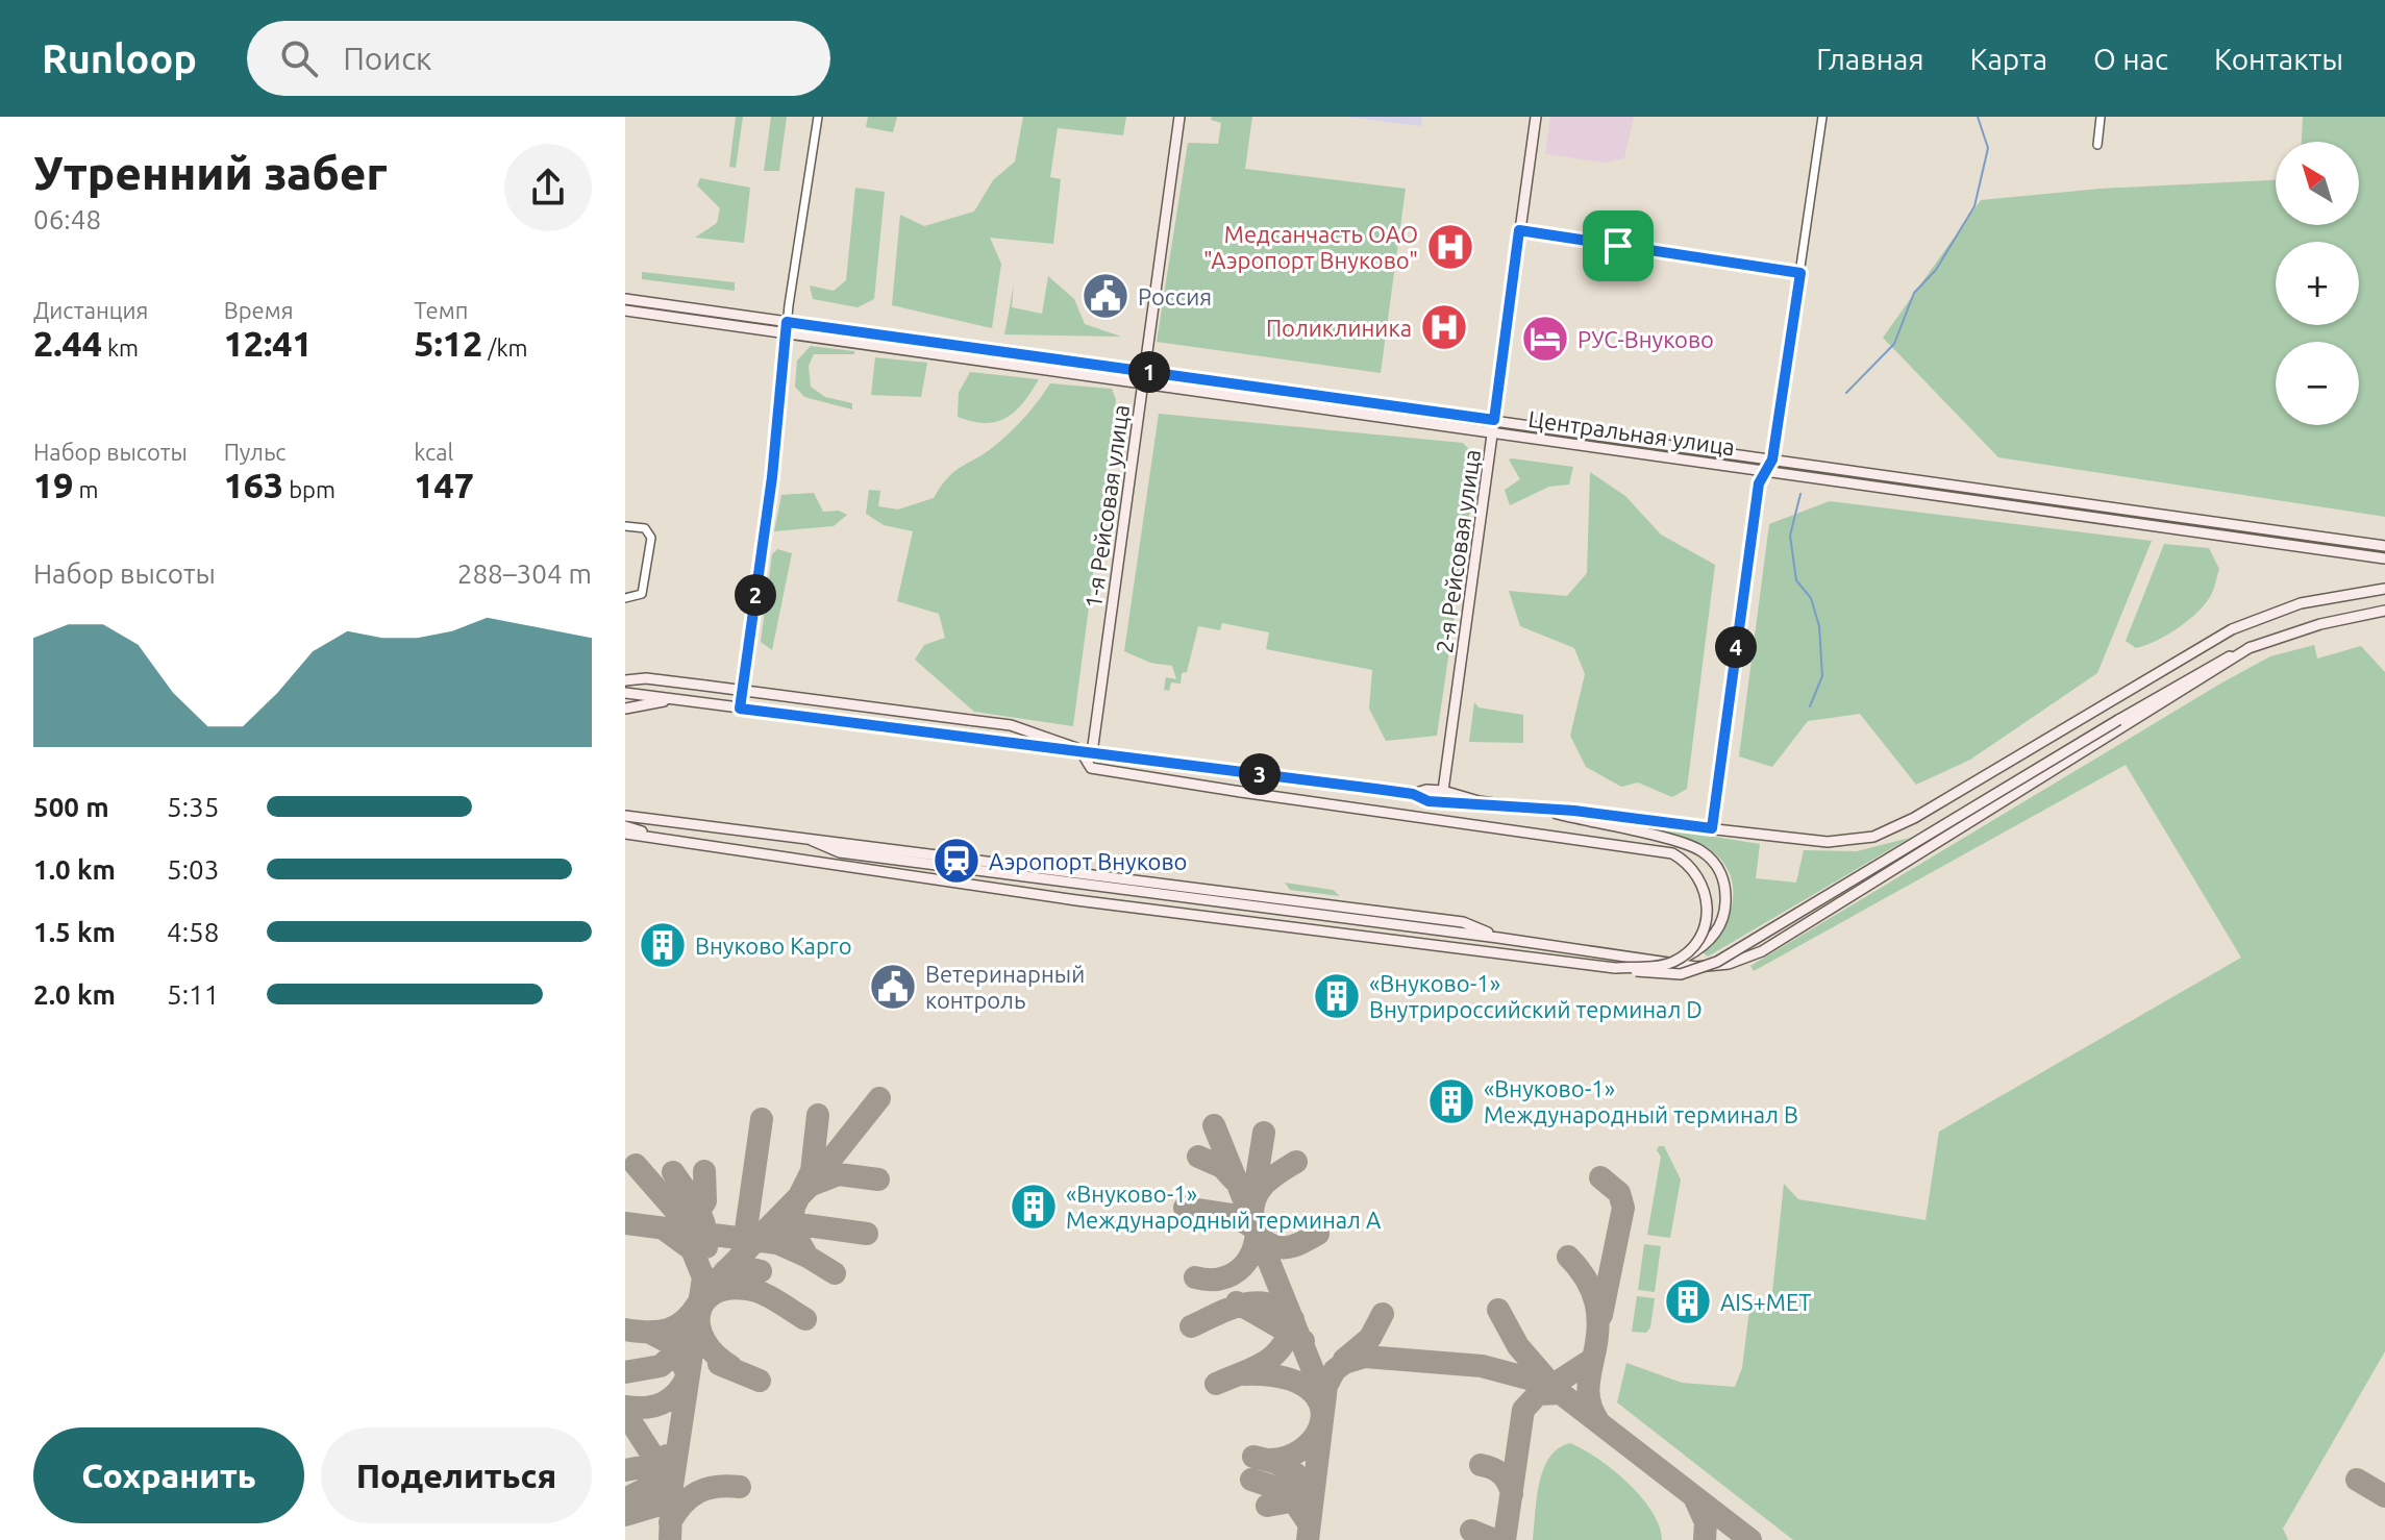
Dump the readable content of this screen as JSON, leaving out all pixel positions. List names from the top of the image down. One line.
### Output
{"streets":{"main road":["Центральная улица","1-я Рейсовая улица","2-я Рейсовая улица"]},"crossings":[["Центральная улица","1-я Рейсовая улица"],["Центральная улица","2-я Рейсовая улица"]],"places":{"hospital":["Медсанчасть ОАО \"Аэропорт Внуково\"","Поликлиника"],"public building":["Россия","Ветеринарный контроль"],"hotel":["РУС-Внуково"],"station":["Аэропорт Внуково"],"building":["Внуково Карго","«Внуково-1» Внутрироссийский терминал D","«Внуково-1» Международный терминал B","«Внуково-1» Международный терминал А","AIS+MET"]},"north":"top left","page":{"header":"Runloop","search":"Поиск","nav":["Главная","Карта","О нас","Контакты"],"heading":["Утренний забег","06:48"],"map_buttons":["+","−"],"stats":[["Дистанция","2.44 km"],["Время","12:41"],["Темп","5:12 /km"],["Набор высоты","19 m"],["Пульс","163 bpm"],["kcal","147"]],"pins":["1","2","4","3"],"chart":["Набор высоты","288–304 m"],"list":[{"name":"500 m","note":"5:35"},{"name":"1.0 km","note":"5:03"},{"name":"1.5 km","note":"4:58"},{"name":"2.0 km","note":"5:11"}],"buttons":["Сохранить","Поделиться"]}}
